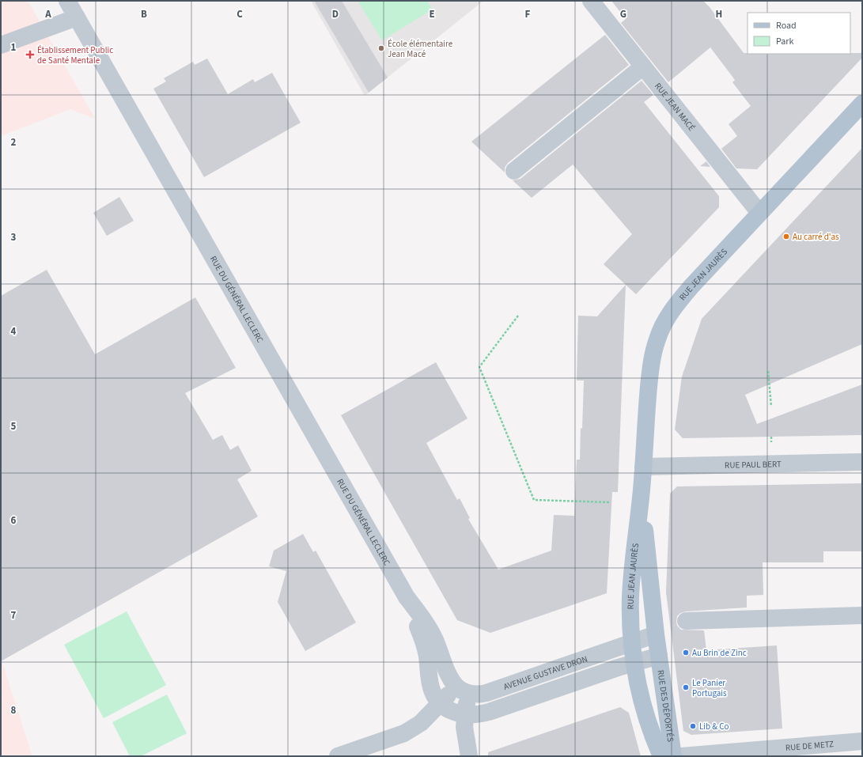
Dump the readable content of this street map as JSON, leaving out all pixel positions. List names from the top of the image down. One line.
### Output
{"streets":{"main road":["RUE JEAN JAURÈS","RUE DES DÉPORTÉS"],"street":["RUE JEAN MACÉ","RUE DU GÉNÉRAL LECLERC","RUE PAUL BERT","AVENUE GUSTAVE DRON","RUE DE METZ"]},"crossings":[["RUE JEAN MACÉ","RUE JEAN JAURÈS"],["RUE JEAN JAURÈS","RUE PAUL BERT"],["RUE JEAN JAURÈS","AVENUE GUSTAVE DRON"],["RUE JEAN JAURÈS","RUE DES DÉPORTÉS"],["RUE DU GÉNÉRAL LECLERC","AVENUE GUSTAVE DRON"]],"places":{"other":["École élémentaire Jean Macé","Au carré d'as","Au Brin de Zinc","Le Panier Portugais","Lib & Co"],"health":["Établissement Public de Santé Mentale"]},"legend":["Road","Park"],"grid":{"columns":["A","B","C","D","E","F","G","H"],"rows":["1","2","3","4","5","6","7","8"]}}
